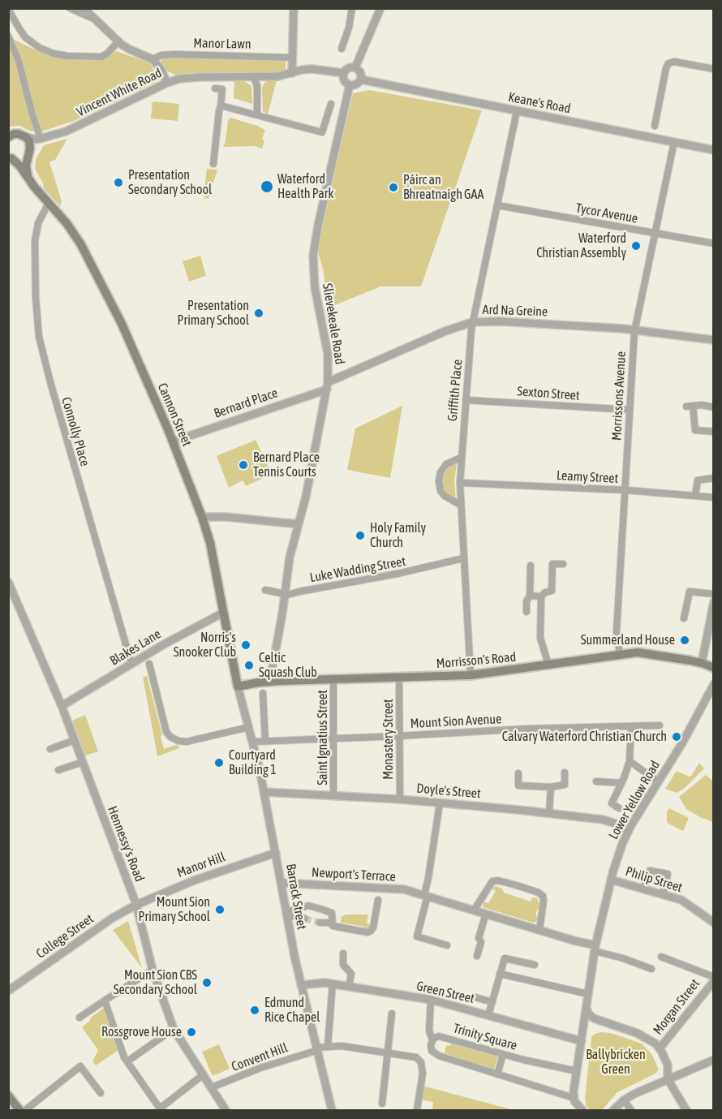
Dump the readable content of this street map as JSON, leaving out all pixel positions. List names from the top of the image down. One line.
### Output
{"streets":{"main road":["Cannon Street","Morrisson's Road"],"street":["Manor Lawn","Vincent White Road","Keane's Road","Tycor Avenue","Ard Na Greine","Slievekeale Road","Griffith Place","Sexton Street","Morrissons Avenue","Bernard Place","Connolly Place","Leamy Street","Luke Wadding Street","Blakes Lane","Mount Sion Avenue","Saint Ignatius Street","Monastery Street","Doyle's Street","Lower Yellow Road","Hennessy's Road","Manor Hill","Newport's Terrace","Philip Street","Barrack Street","College Street","Green Street","Morgan Street","Trinity Square","Convent Hill"]},"crossings":[["Vincent White Road","Keane's Road"],["Vincent White Road","Slievekeale Road"],["Keane's Road","Slievekeale Road"],["Keane's Road","Griffith Place"],["Keane's Road","Morrissons Avenue"],["Tycor Avenue","Griffith Place"],["Tycor Avenue","Morrissons Avenue"],["Ard Na Greine","Slievekeale Road"],["Ard Na Greine","Griffith Place"],["Ard Na Greine","Morrissons Avenue"],["Ard Na Greine","Bernard Place"],["Slievekeale Road","Bernard Place"],["Slievekeale Road","Luke Wadding Street"],["Slievekeale Road","Morrisson's Road"],["Griffith Place","Sexton Street"],["Griffith Place","Leamy Street"],["Griffith Place","Luke Wadding Street"],["Griffith Place","Morrisson's Road"],["Sexton Street","Morrissons Avenue"],["Morrissons Avenue","Leamy Street"],["Morrissons Avenue","Morrisson's Road"],["Bernard Place","Cannon Street"],["Cannon Street","Connolly Place"],["Cannon Street","Blakes Lane"],["Cannon Street","Morrisson's Road"],["Cannon Street","Barrack Street"],["Connolly Place","Blakes Lane"],["Blakes Lane","Hennessy's Road"],["Morrisson's Road","Saint Ignatius Street"],["Morrisson's Road","Monastery Street"],["Morrisson's Road","Barrack Street"],["Mount Sion Avenue","Saint Ignatius Street"],["Mount Sion Avenue","Monastery Street"],["Mount Sion Avenue","Barrack Street"],["Saint Ignatius Street","Doyle's Street"],["Monastery Street","Doyle's Street"],["Doyle's Street","Lower Yellow Road"],["Doyle's Street","Barrack Street"],["Lower Yellow Road","Newport's Terrace"],["Lower Yellow Road","Philip Street"],["Lower Yellow Road","Green Street"],["Lower Yellow Road","Trinity Square"],["Hennessy's Road","Manor Hill"],["Hennessy's Road","College Street"],["Hennessy's Road","Convent Hill"],["Manor Hill","Barrack Street"],["Manor Hill","College Street"],["Newport's Terrace","Barrack Street"],["Barrack Street","Green Street"],["Barrack Street","Convent Hill"]],"parks":["Ballybricken Green"],"places":["Presentation Secondary School","Waterford Health Park","Páirc an Bhreatnaigh GAA","Waterford Christian Assembly","Presentation Primary School","Bernard Place Tennis Courts","Holy Family Church","Summerland House","Norris's Snooker Club","Celtic Squash Club","Calvary Waterford Christian Church","Courtyard Building 1","Mount Sion Primary School","Mount Sion CBS Secondary School","Edmund Rice Chapel","Rossgrove House"]}
